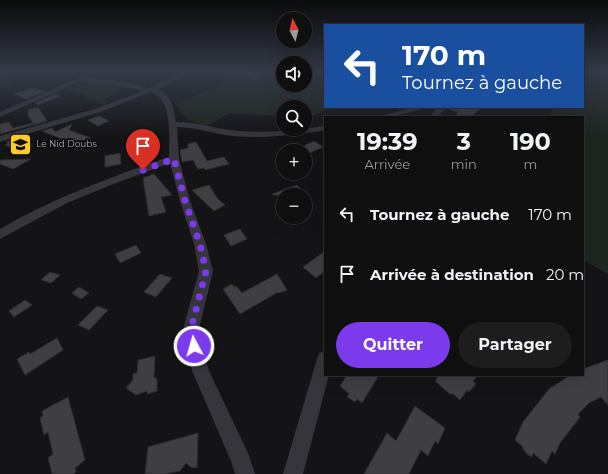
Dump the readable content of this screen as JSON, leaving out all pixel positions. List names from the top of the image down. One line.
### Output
{"places":{"school or university":["Le Nid Doubs"]},"north":"top","page":{"map_buttons":["+","−"],"turn":["170 m","Tournez à gauche"],"eta":["19:39","Arrivée","3","min","190","m"],"list":[{"name":"Tournez à gauche","value":"170 m"},{"name":"Arrivée à destination","value":"20 m"}],"buttons":["Quitter","Partager"]}}
